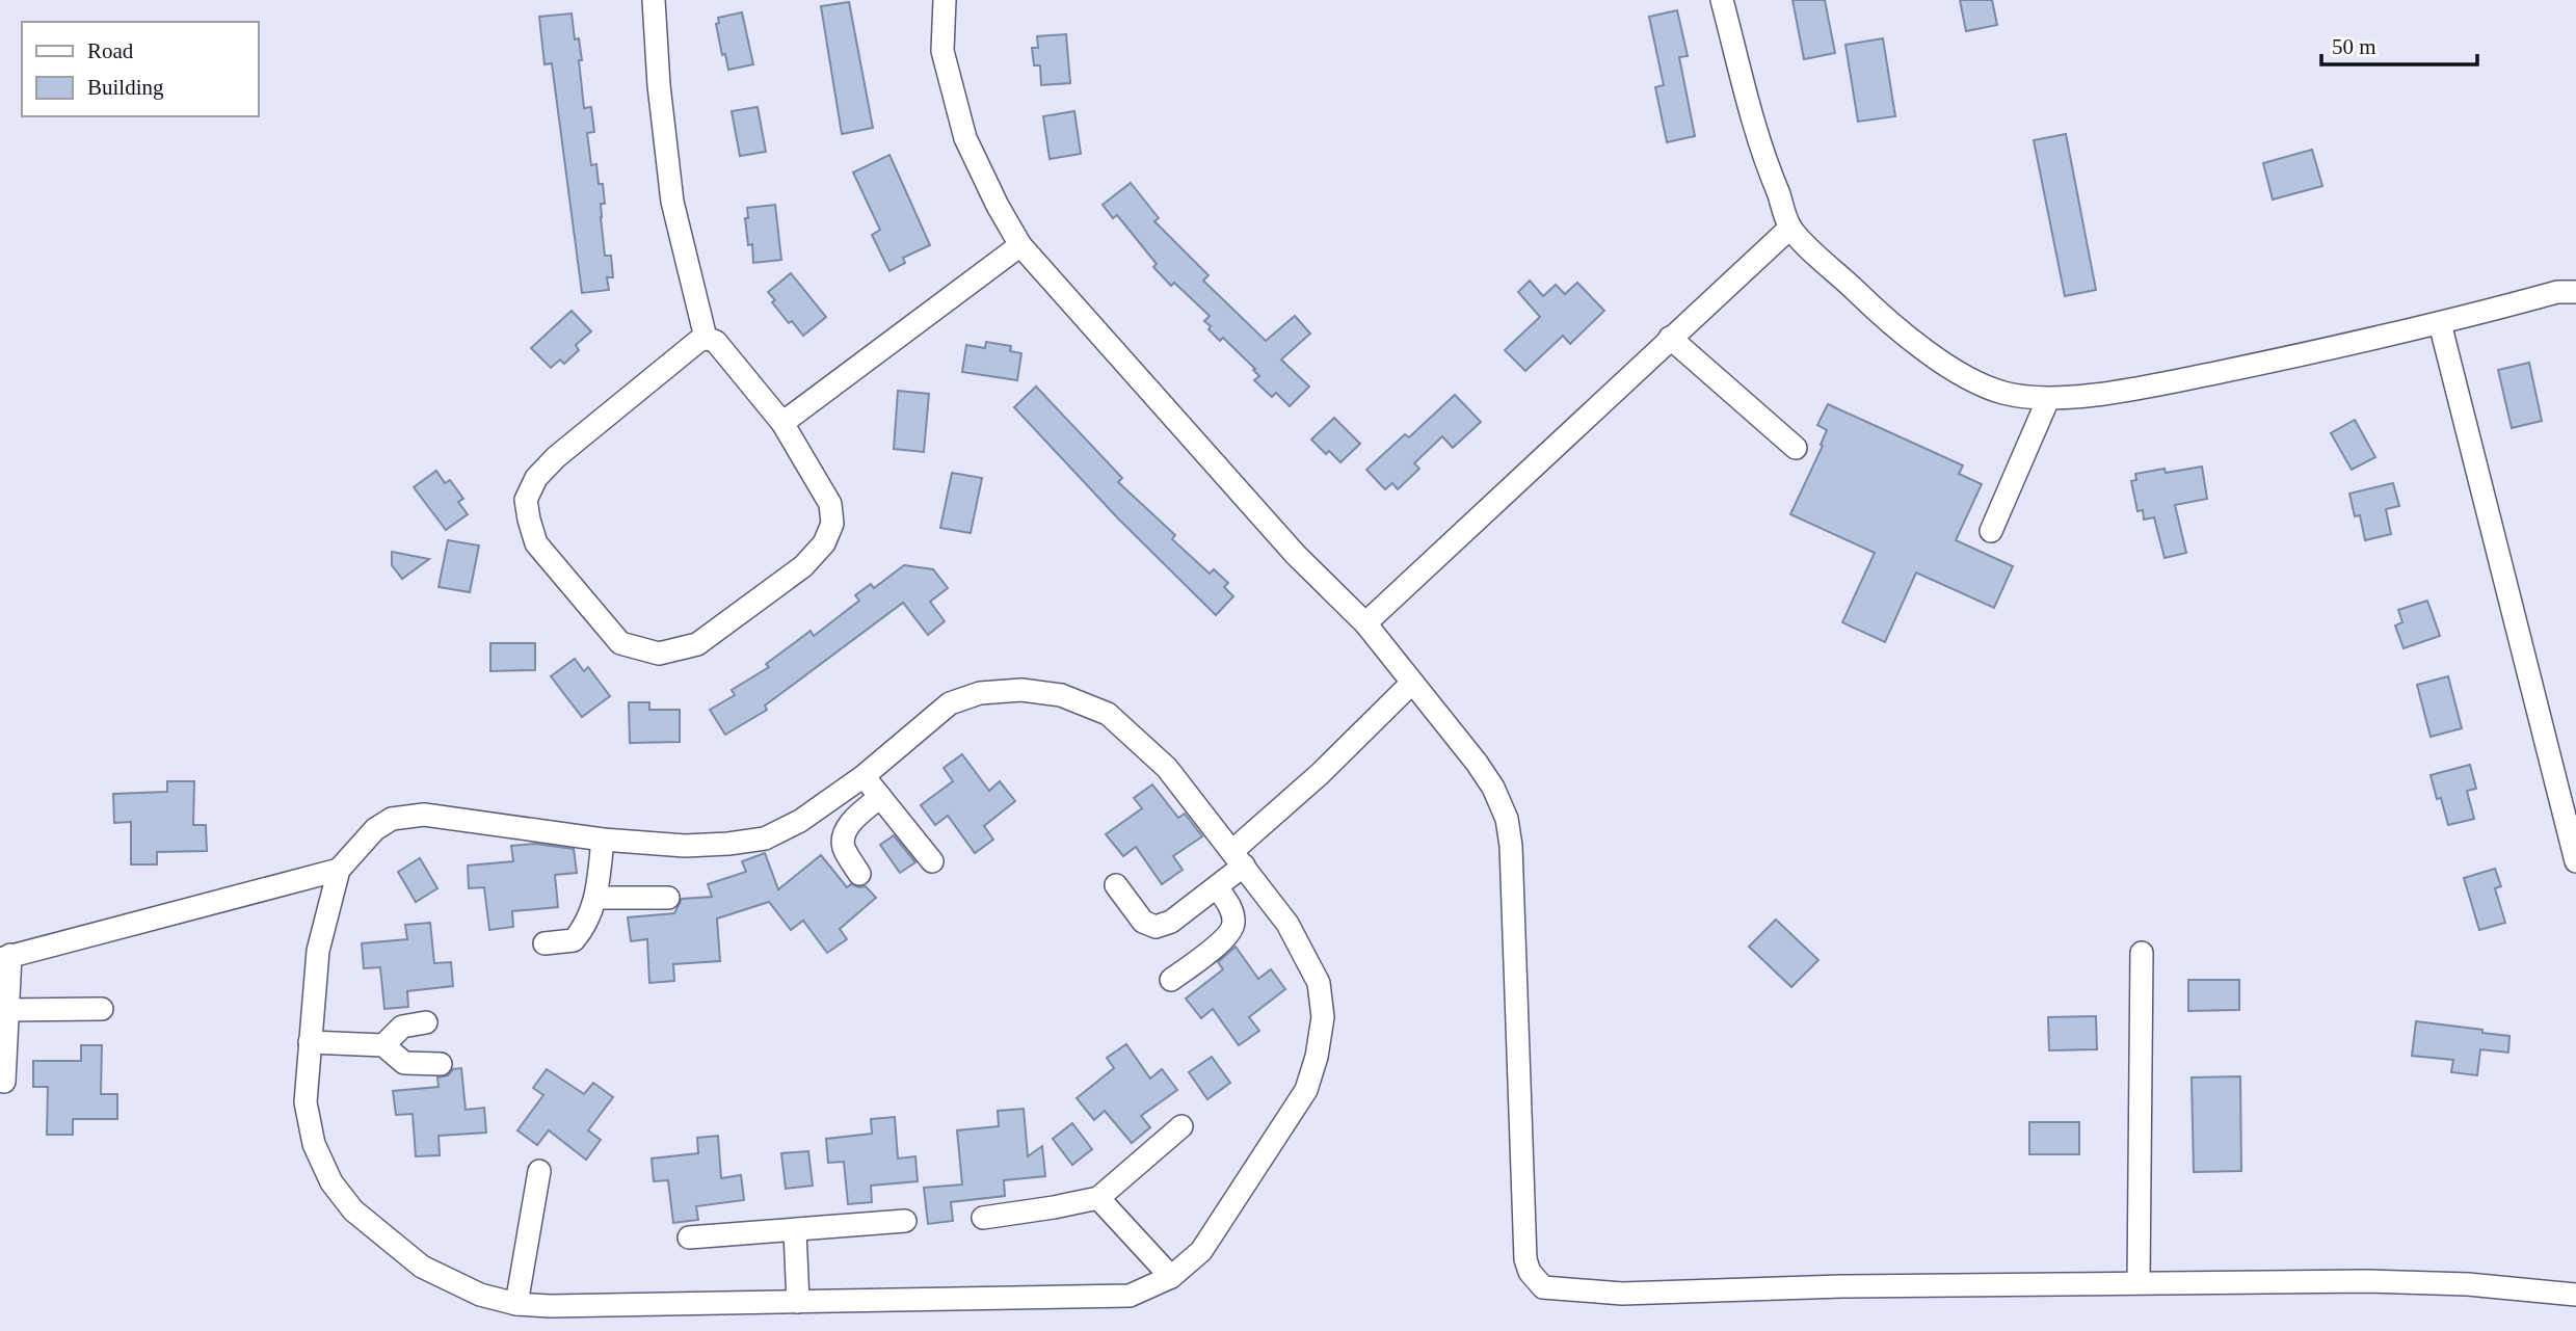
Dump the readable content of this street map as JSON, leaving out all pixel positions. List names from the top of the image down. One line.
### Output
{"legend":["Road","Building"],"scale_bar":"50 m"}
